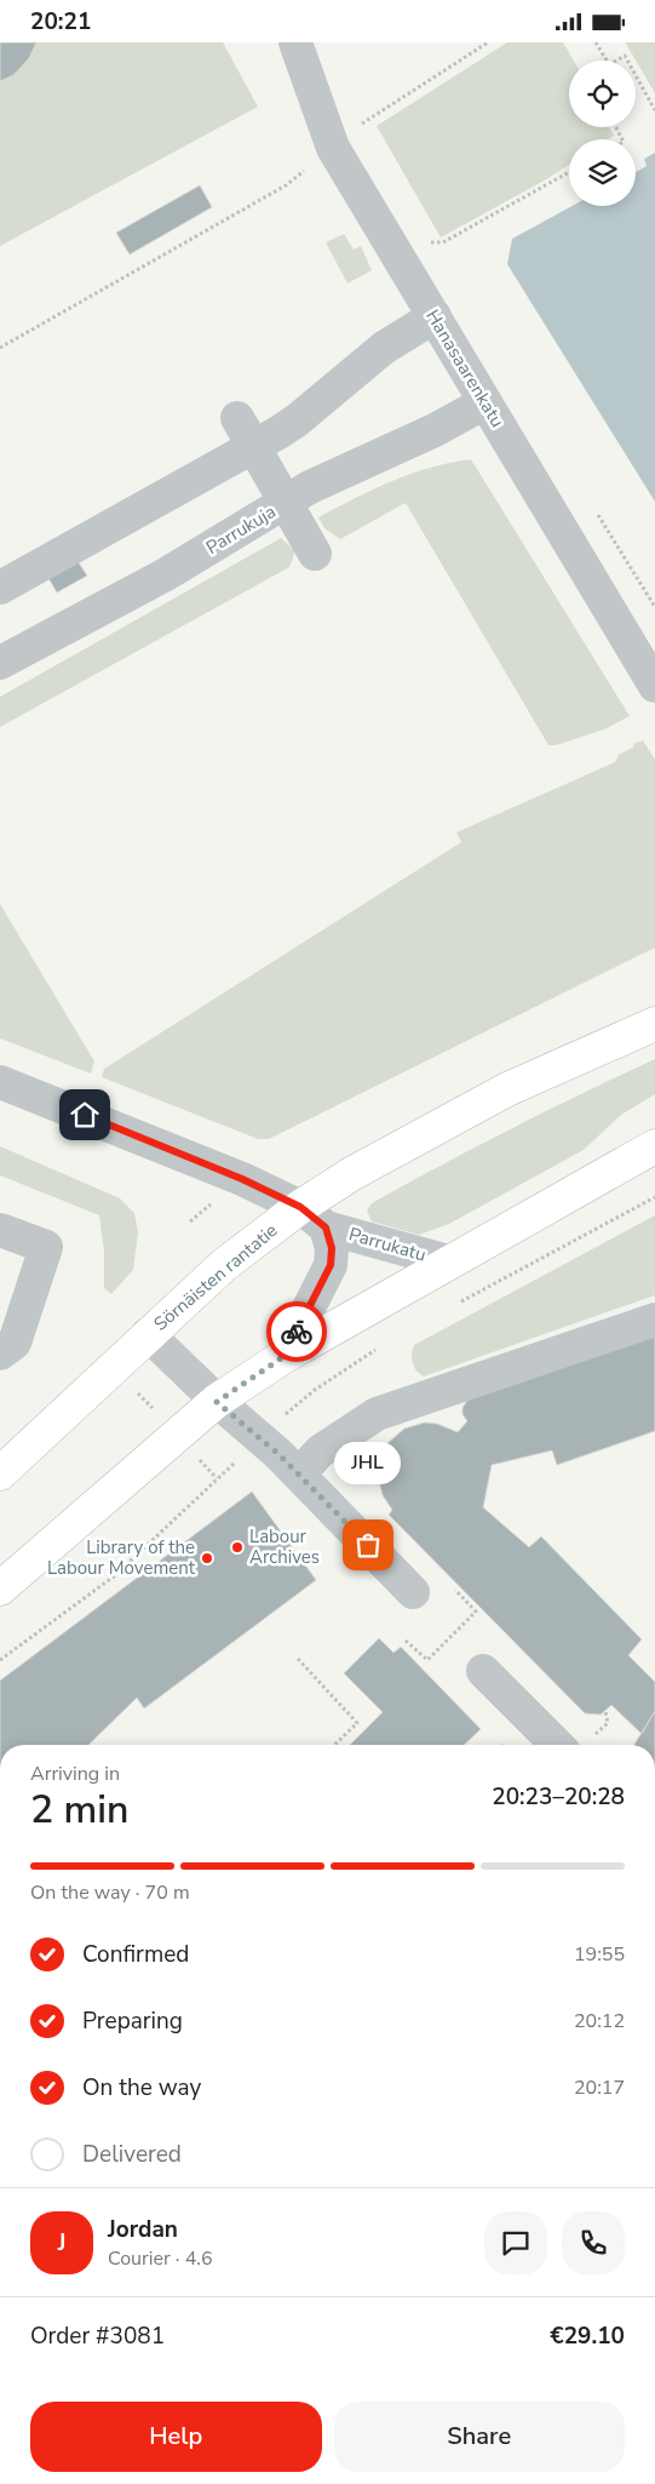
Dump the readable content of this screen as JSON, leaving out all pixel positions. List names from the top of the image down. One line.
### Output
{"streets":{"main road":["Sörnäisten rantatie"],"street":["Hanasaarenkatu","Parrukuja","Parrukatu"]},"crossings":[["Hanasaarenkatu","Parrukuja"],["Parrukatu","Sörnäisten rantatie"]],"places":["JHL","Labour Archives","Library of the Labour Movement"],"page":{"status":"20:21","bubble":"JHL","heading":["2 min","Arriving in","20:23–20:28"],"panel":["Jordan","Courier · 4.6","Order #3081","€29.10"],"bar":"On the way · 70 m","list":[["Confirmed","19:55"],["Preparing","20:12"],["On the way","20:17"],"Delivered"],"round":"J","buttons":["Help","Share"]}}
